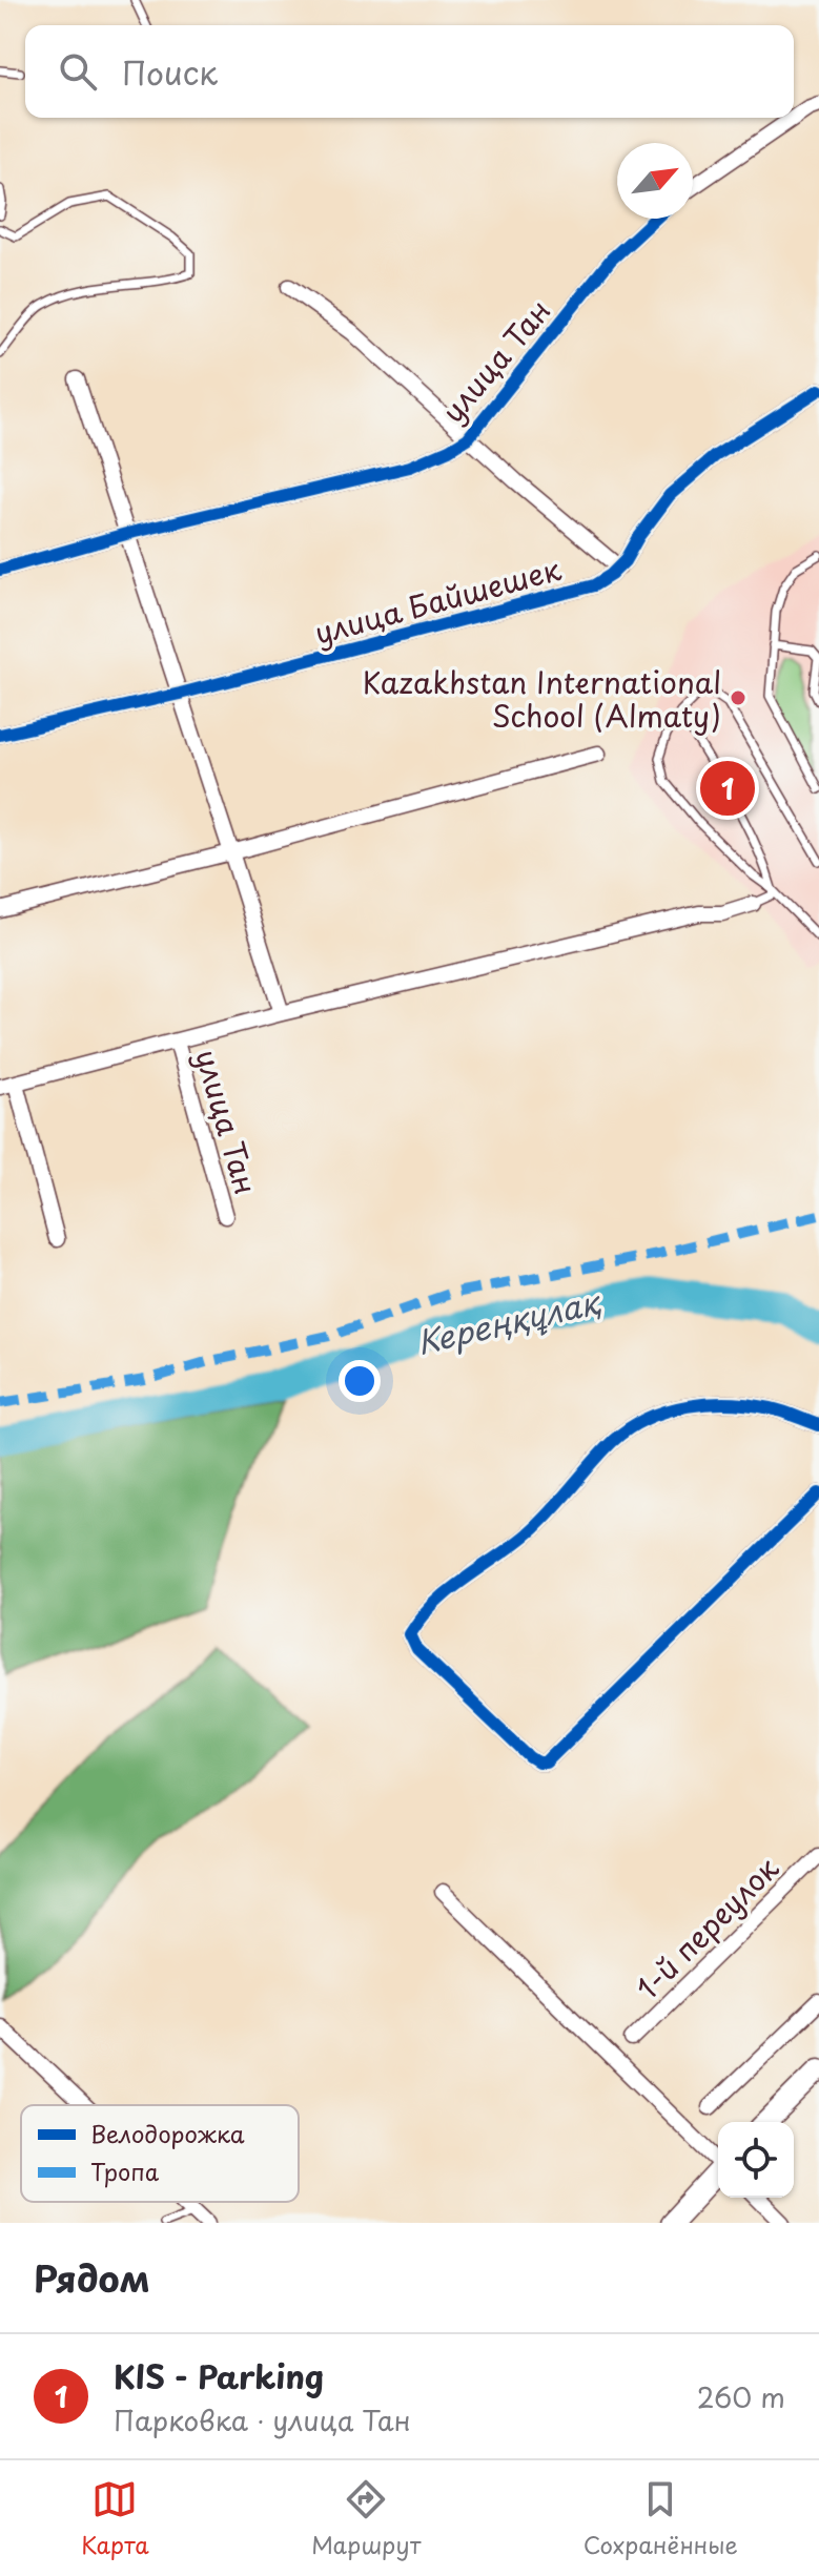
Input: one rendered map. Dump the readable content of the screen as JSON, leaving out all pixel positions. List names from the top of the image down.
{
  "streets": {
    "street": ["улица Тан", "улица Байшешек", "1-й переулок"]
  },
  "water": ["Кереңқұлақ"],
  "places": ["Kazakhstan International School (Almaty)"],
  "legend": ["Велодорожка", "Тропа"],
  "north": "top right",
  "page": {
    "search": "Поиск",
    "pins": "1",
    "heading": "Рядом",
    "list": [
      {
        "mark": "1",
        "name": "KIS - Parking",
        "note": "Парковка · улица Тан",
        "value": "260 m"
      }
    ],
    "nav": ["Карта", "Маршрут", "Сохранённые"]
  }
}
